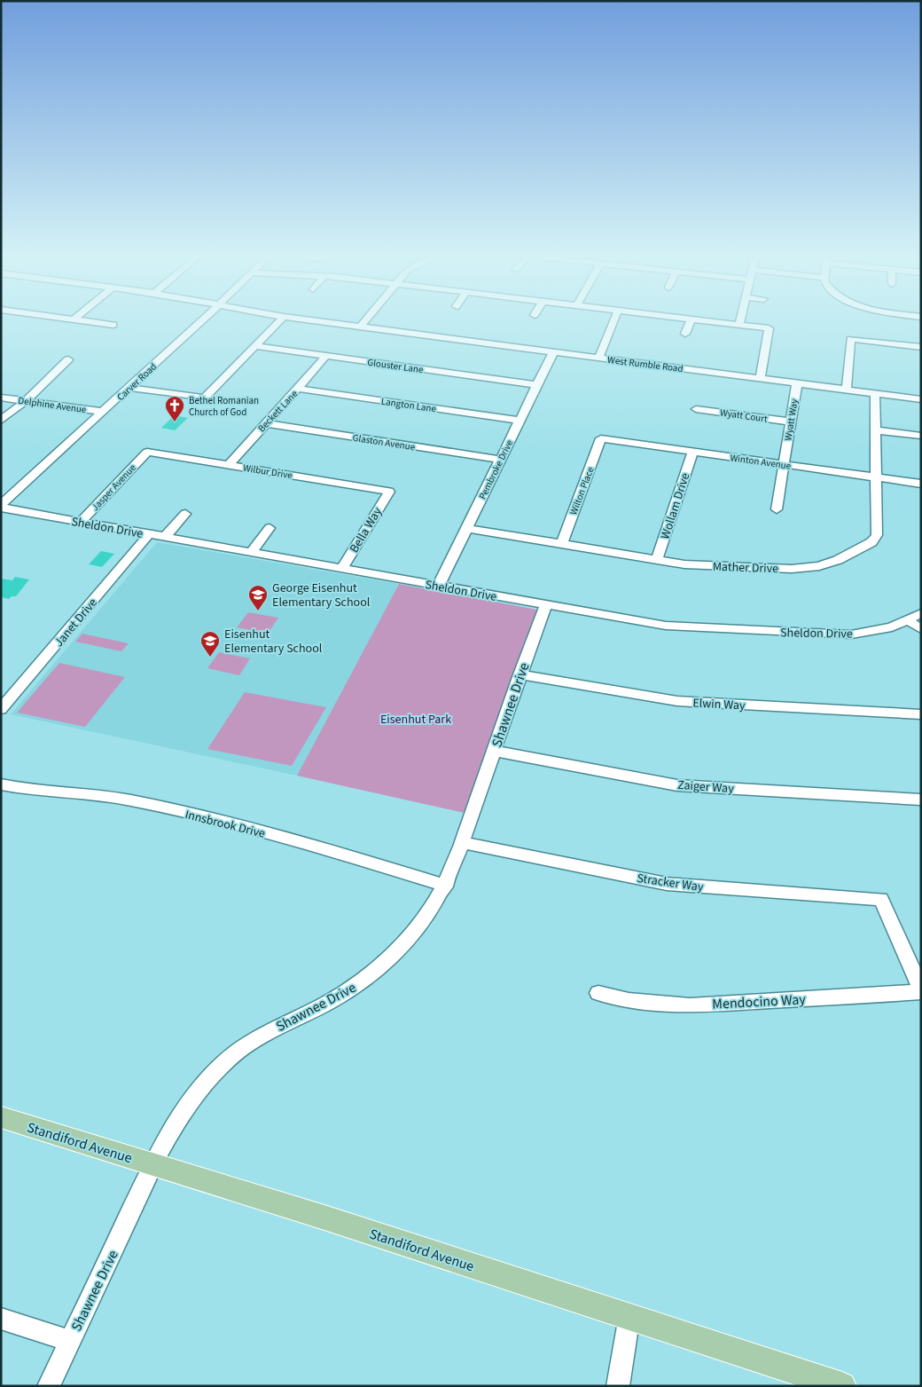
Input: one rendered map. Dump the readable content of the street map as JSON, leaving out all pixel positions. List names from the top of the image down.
{
  "streets": {
    "main road": ["Standiford Avenue"],
    "street": [
      "West Rumble Road",
      "Glouster Lane",
      "Carver Road",
      "Delphine Avenue",
      "Langton Lane",
      "Beckett Lane",
      "Wyatt Court",
      "Wyatt Way",
      "Glaston Avenue",
      "Winton Avenue",
      "Pembroke Drive",
      "Wilbur Drive",
      "Jasper Avenue",
      "Wilton Place",
      "Wollam Drive",
      "Sheldon Drive",
      "Bella Way",
      "Mather Drive",
      "Janet Drive",
      "Elwin Way",
      "Shawnee Drive",
      "Zaiger Way",
      "Innsbrook Drive",
      "Stracker Way",
      "Mendocino Way"
    ]
  },
  "crossings": [
    ["West Rumble Road", "Wyatt Way"],
    ["West Rumble Road", "Pembroke Drive"],
    ["West Rumble Road", "Mather Drive"],
    ["Glouster Lane", "Beckett Lane"],
    ["Glouster Lane", "Pembroke Drive"],
    ["Carver Road", "Delphine Avenue"],
    ["Carver Road", "Sheldon Drive"],
    ["Langton Lane", "Beckett Lane"],
    ["Langton Lane", "Pembroke Drive"],
    ["Beckett Lane", "Glaston Avenue"],
    ["Beckett Lane", "Wilbur Drive"],
    ["Wyatt Court", "Wyatt Way"],
    ["Wyatt Way", "Winton Avenue"],
    ["Glaston Avenue", "Pembroke Drive"],
    ["Winton Avenue", "Wilton Place"],
    ["Winton Avenue", "Wollam Drive"],
    ["Winton Avenue", "Mather Drive"],
    ["Pembroke Drive", "Sheldon Drive"],
    ["Pembroke Drive", "Mather Drive"],
    ["Wilbur Drive", "Jasper Avenue"],
    ["Wilbur Drive", "Bella Way"],
    ["Jasper Avenue", "Sheldon Drive"],
    ["Wilton Place", "Mather Drive"],
    ["Wollam Drive", "Mather Drive"],
    ["Sheldon Drive", "Bella Way"],
    ["Sheldon Drive", "Janet Drive"],
    ["Sheldon Drive", "Shawnee Drive"],
    ["Elwin Way", "Shawnee Drive"],
    ["Shawnee Drive", "Zaiger Way"],
    ["Shawnee Drive", "Innsbrook Drive"],
    ["Shawnee Drive", "Stracker Way"],
    ["Shawnee Drive", "Standiford Avenue"],
    ["Stracker Way", "Mendocino Way"]
  ],
  "parks": ["Eisenhut Park"],
  "places": {
    "church": ["Bethel Romanian Church of God"],
    "school or university": ["George Eisenhut Elementary School", "Eisenhut Elementary School"]
  }
}
